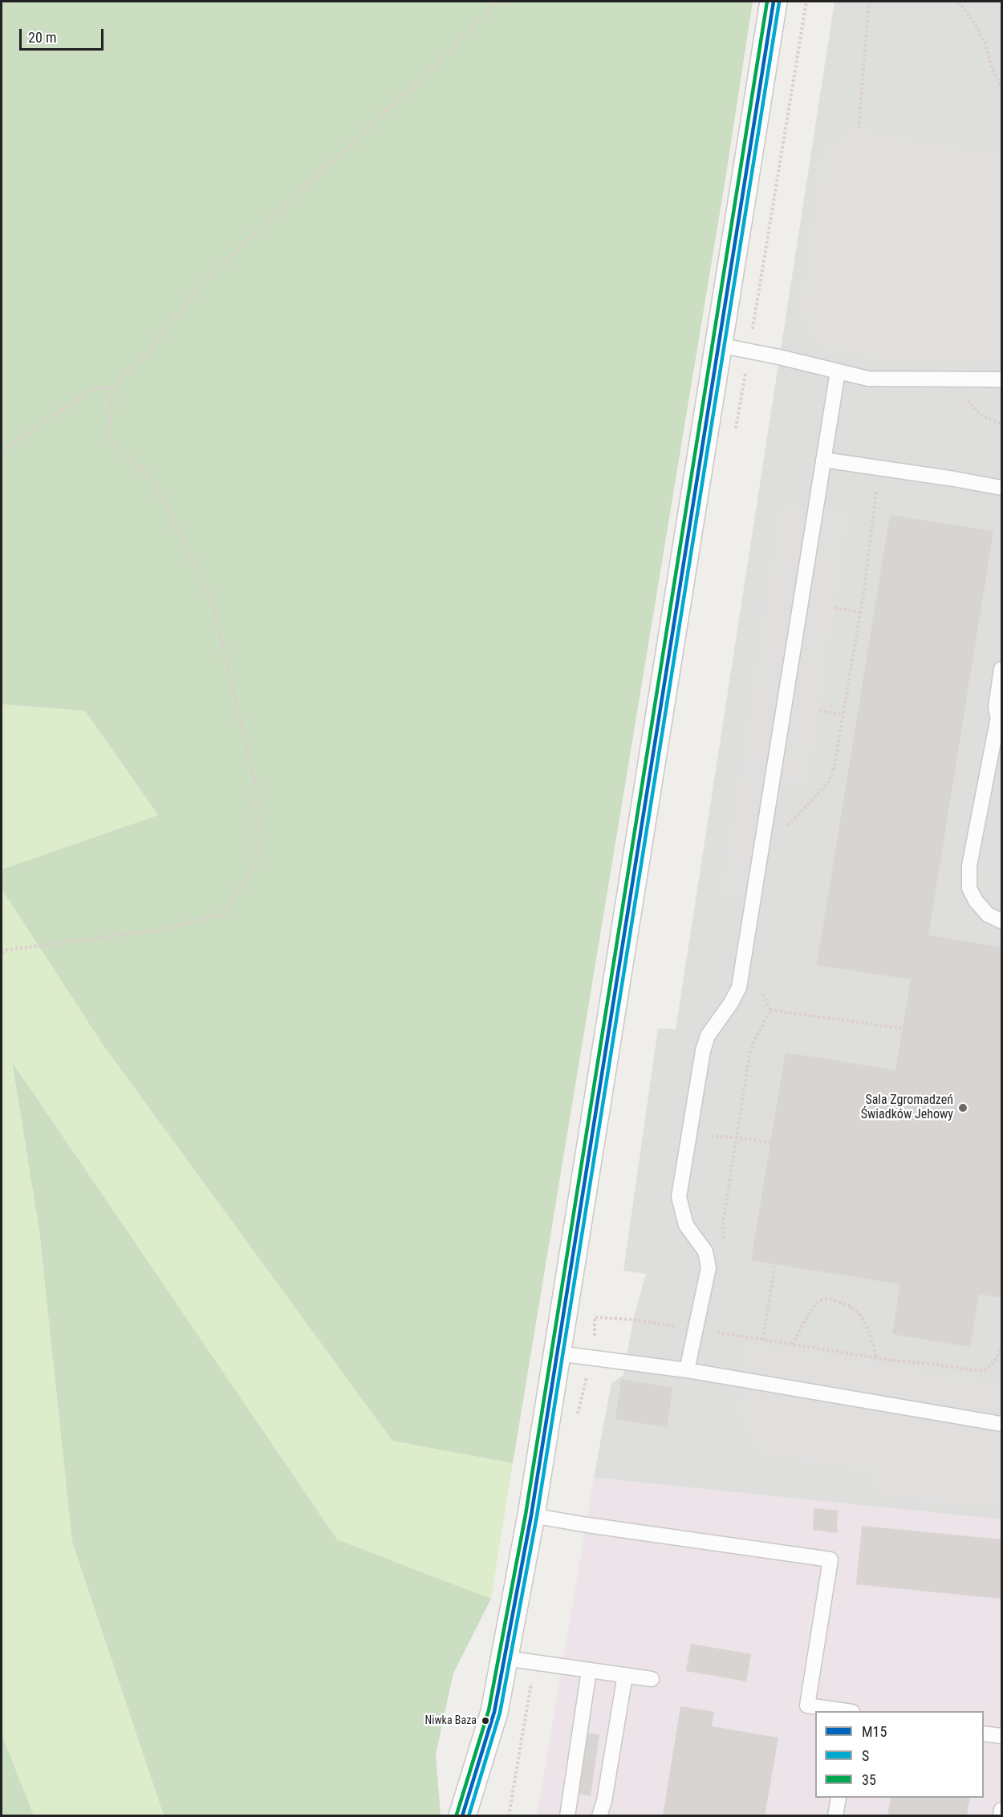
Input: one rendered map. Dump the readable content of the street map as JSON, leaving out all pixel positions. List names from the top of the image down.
{
  "places": ["Sala Zgromadzeń Świadków Jehowy", "Niwka Baza"],
  "lines": ["transit line M15", "transit line 35", "transit line S"],
  "legend": ["M15", "S", "35"],
  "scale_bar": "20 m"
}
